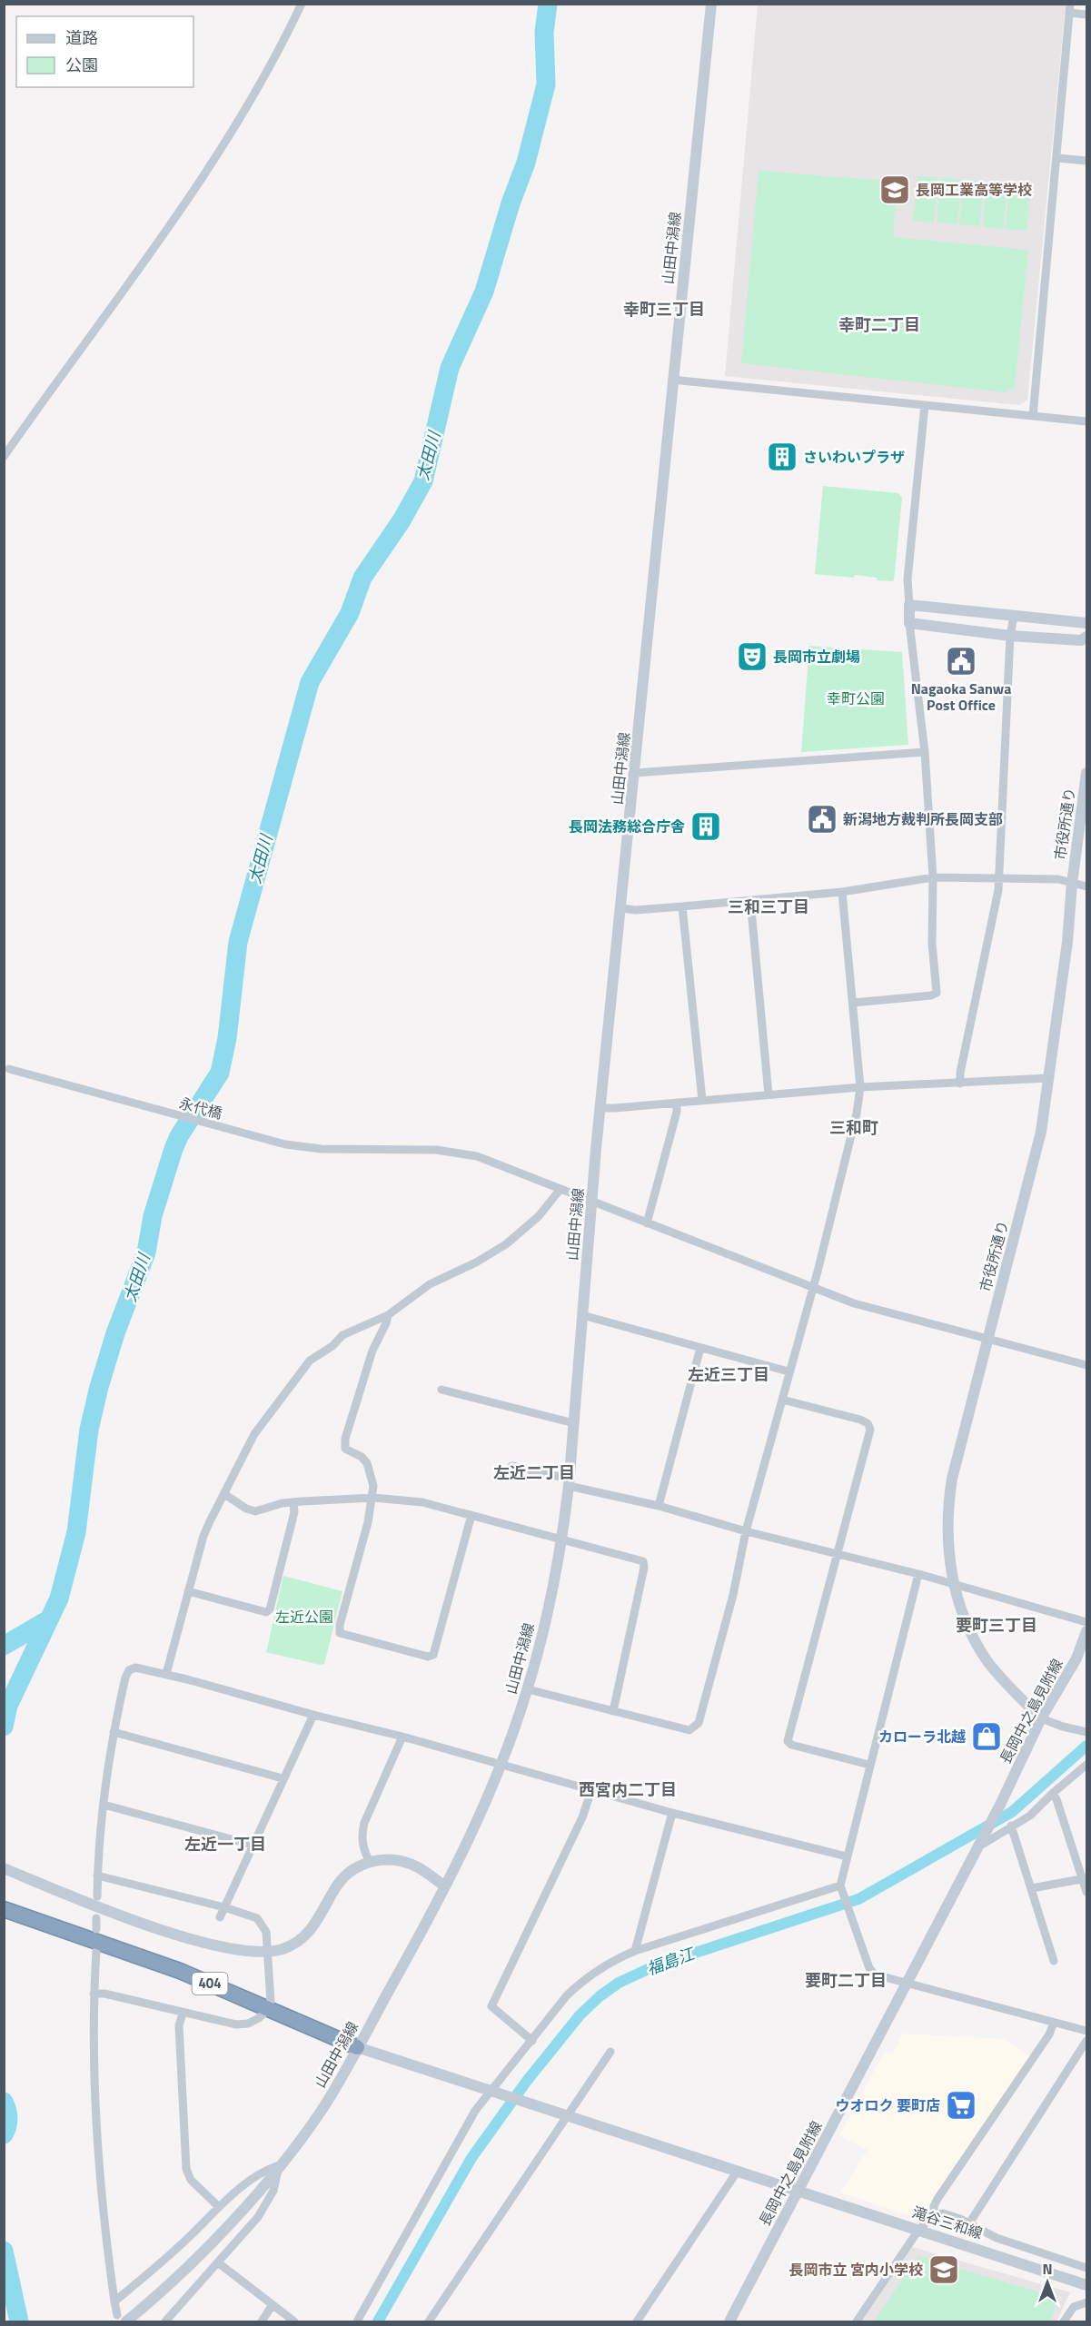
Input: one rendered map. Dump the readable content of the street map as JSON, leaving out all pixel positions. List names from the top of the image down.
{
  "streets": {
    "highway": ["404"],
    "main road": [
      "山田中潟線",
      "市役所通り",
      "長岡中之島見附線",
      "滝谷三和線"
    ],
    "street": ["永代橋"]
  },
  "crossings": [
    ["山田中潟線", "永代橋"],
    ["山田中潟線", "404"],
    ["山田中潟線", "滝谷三和線"],
    ["市役所通り", "永代橋"],
    ["市役所通り", "長岡中之島見附線"],
    ["長岡中之島見附線", "滝谷三和線"],
    ["404", "滝谷三和線"]
  ],
  "districts": [
    "幸町三丁目",
    "幸町二丁目",
    "三和三丁目",
    "三和町",
    "左近三丁目",
    "左近二丁目",
    "要町三丁目",
    "西宮内二丁目",
    "左近一丁目",
    "要町二丁目"
  ],
  "water": ["太田川", "福島江"],
  "parks": ["幸町公園", "左近公園"],
  "places": {
    "school or university": ["長岡工業高等学校", "長岡市立 宮内小学校"],
    "building": ["さいわいプラザ", "長岡法務総合庁舎"],
    "theatre": ["長岡市立劇場"],
    "public building": ["Nagaoka Sanwa Post Office", "新潟地方裁判所長岡支部"],
    "shop": ["カローラ北越"],
    "supermarket": ["ウオロク 要町店"]
  },
  "legend": ["道路", "公園"],
  "north": "top"
}
